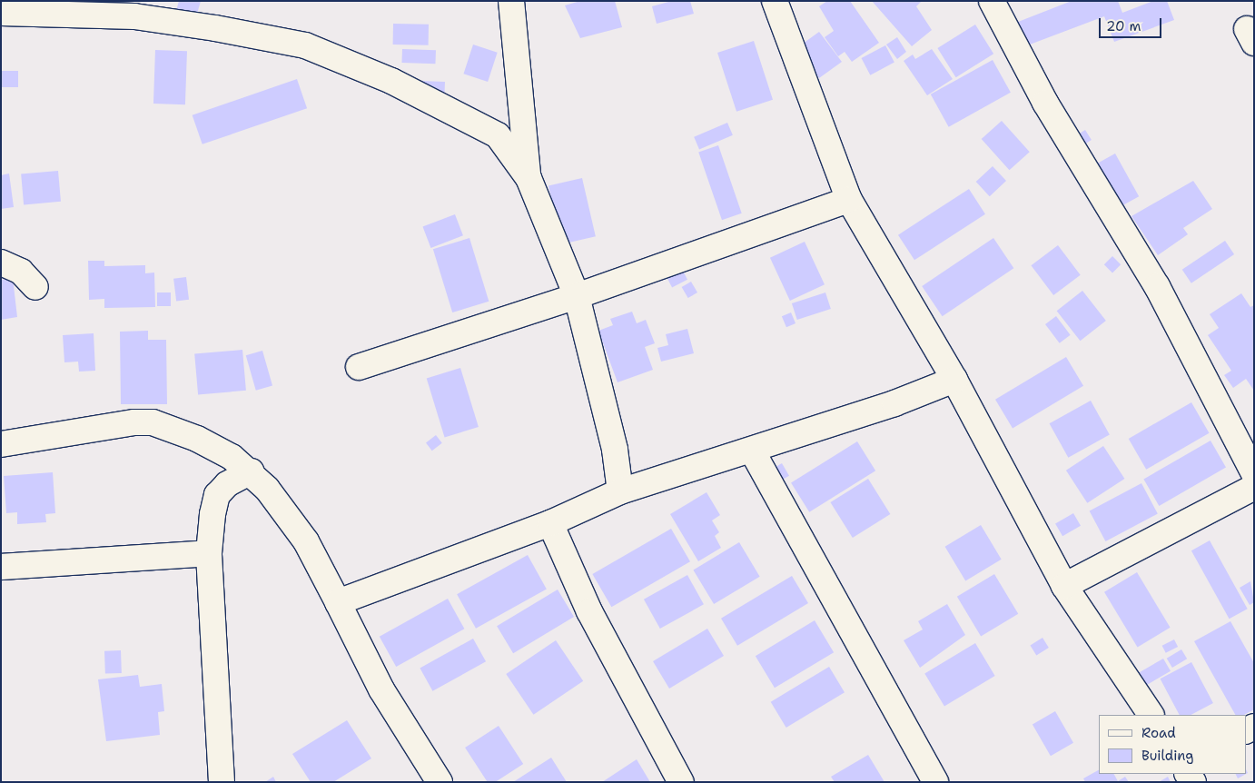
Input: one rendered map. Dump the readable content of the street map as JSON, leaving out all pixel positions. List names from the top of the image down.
{
  "legend": ["Road", "Building"],
  "scale_bar": "20 m"
}
